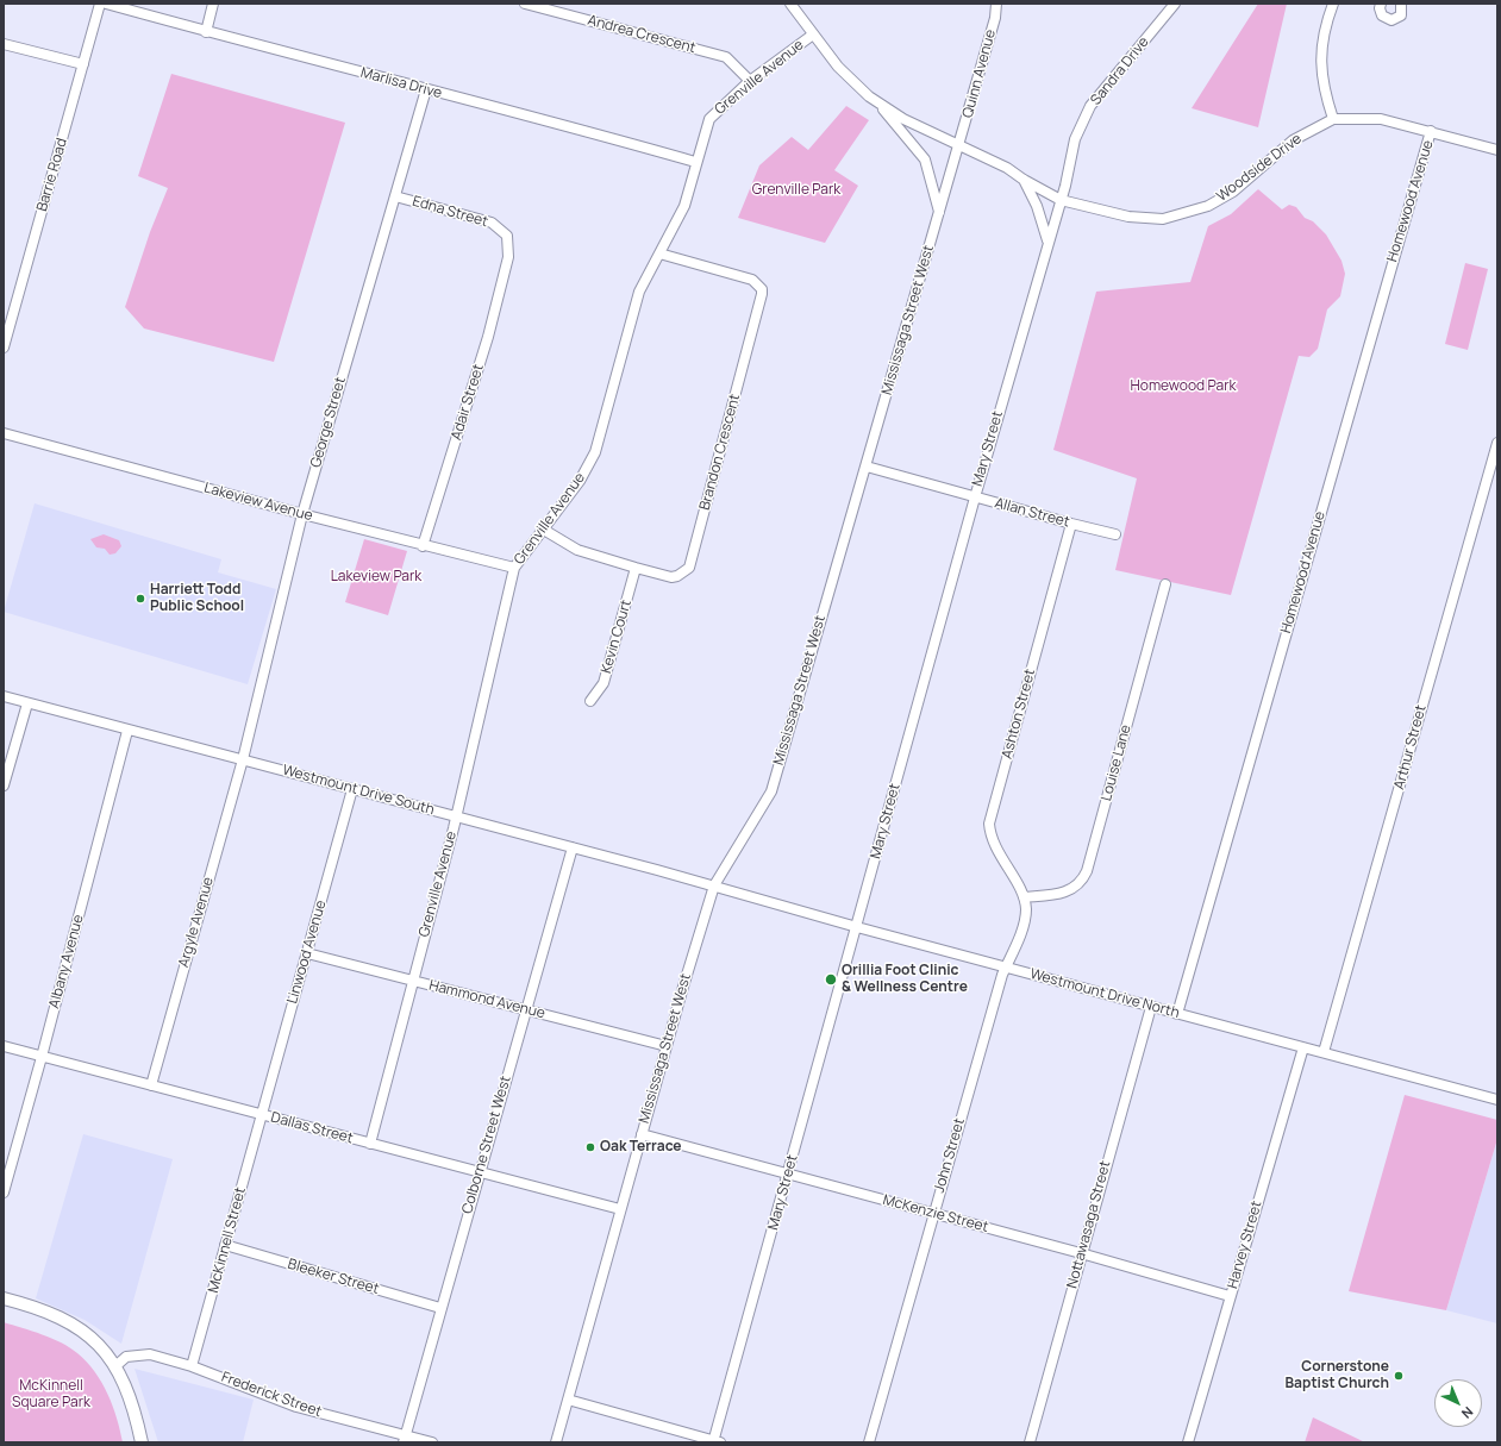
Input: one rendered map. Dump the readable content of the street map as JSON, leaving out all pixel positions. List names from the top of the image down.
{
  "streets": {
    "street": [
      "Andrea Crescent",
      "Sandra Drive",
      "Quinn Avenue",
      "Grenville Avenue",
      "Marlisa Drive",
      "Woodside Drive",
      "Barrie Road",
      "Homewood Avenue",
      "Edna Street",
      "Mississaga Street West",
      "Adair Street",
      "George Street",
      "Mary Street",
      "Brandon Crescent",
      "Lakeview Avenue",
      "Allan Street",
      "Kevin Court",
      "Ashton Street",
      "Arthur Street",
      "Louise Lane",
      "Westmount Drive South",
      "Argyle Avenue",
      "Linwood Avenue",
      "Albany Avenue",
      "Westmount Drive North",
      "Hammond Avenue",
      "Dallas Street",
      "Colborne Street West",
      "John Street",
      "McKenzie Street",
      "Nottawasaga Street",
      "McKinnell Street",
      "Harvey Street",
      "Bleeker Street",
      "Frederick Street"
    ]
  },
  "crossings": [
    ["Andrea Crescent", "Grenville Avenue"],
    ["Sandra Drive", "Woodside Drive"],
    ["Sandra Drive", "Mary Street"],
    ["Quinn Avenue", "Woodside Drive"],
    ["Quinn Avenue", "Mississaga Street West"],
    ["Grenville Avenue", "Marlisa Drive"],
    ["Grenville Avenue", "Brandon Crescent"],
    ["Grenville Avenue", "Lakeview Avenue"],
    ["Grenville Avenue", "Westmount Drive South"],
    ["Grenville Avenue", "Hammond Avenue"],
    ["Grenville Avenue", "Dallas Street"],
    ["Marlisa Drive", "George Street"],
    ["Woodside Drive", "Homewood Avenue"],
    ["Woodside Drive", "Mississaga Street West"],
    ["Woodside Drive", "Mary Street"],
    ["Homewood Avenue", "Westmount Drive North"],
    ["Edna Street", "Adair Street"],
    ["Edna Street", "George Street"],
    ["Mississaga Street West", "Allan Street"],
    ["Mississaga Street West", "Westmount Drive South"],
    ["Mississaga Street West", "Westmount Drive North"],
    ["Mississaga Street West", "Hammond Avenue"],
    ["Mississaga Street West", "Dallas Street"],
    ["Mississaga Street West", "McKenzie Street"],
    ["Adair Street", "Lakeview Avenue"],
    ["George Street", "Lakeview Avenue"],
    ["George Street", "Westmount Drive South"],
    ["George Street", "Argyle Avenue"],
    ["Mary Street", "Allan Street"],
    ["Mary Street", "Westmount Drive North"],
    ["Mary Street", "McKenzie Street"],
    ["Brandon Crescent", "Kevin Court"],
    ["Allan Street", "Ashton Street"],
    ["Ashton Street", "Louise Lane"],
    ["Ashton Street", "John Street"],
    ["Arthur Street", "Westmount Drive North"],
    ["Louise Lane", "John Street"],
    ["Westmount Drive South", "Argyle Avenue"],
    ["Westmount Drive South", "Linwood Avenue"],
    ["Westmount Drive South", "Albany Avenue"],
    ["Westmount Drive South", "Westmount Drive North"],
    ["Westmount Drive South", "Colborne Street West"],
    ["Argyle Avenue", "Dallas Street"],
    ["Linwood Avenue", "Hammond Avenue"],
    ["Linwood Avenue", "Dallas Street"],
    ["Linwood Avenue", "McKinnell Street"],
    ["Albany Avenue", "Dallas Street"],
    ["Westmount Drive North", "John Street"],
    ["Westmount Drive North", "Nottawasaga Street"],
    ["Westmount Drive North", "Harvey Street"],
    ["Hammond Avenue", "Colborne Street West"],
    ["Dallas Street", "Colborne Street West"],
    ["Dallas Street", "McKinnell Street"],
    ["Colborne Street West", "Bleeker Street"],
    ["Colborne Street West", "Frederick Street"],
    ["John Street", "McKenzie Street"],
    ["McKenzie Street", "Nottawasaga Street"],
    ["McKenzie Street", "Harvey Street"],
    ["McKinnell Street", "Bleeker Street"],
    ["McKinnell Street", "Frederick Street"]
  ],
  "parks": [
    "Grenville Park",
    "Homewood Park",
    "Lakeview Park",
    "McKinnell Square Park"
  ],
  "places": [
    "Harriett Todd Public School",
    "Orillia Foot Clinic & Wellness Centre",
    "Oak Terrace",
    "Cornerstone Baptist Church"
  ],
  "north": "bottom right"
}
